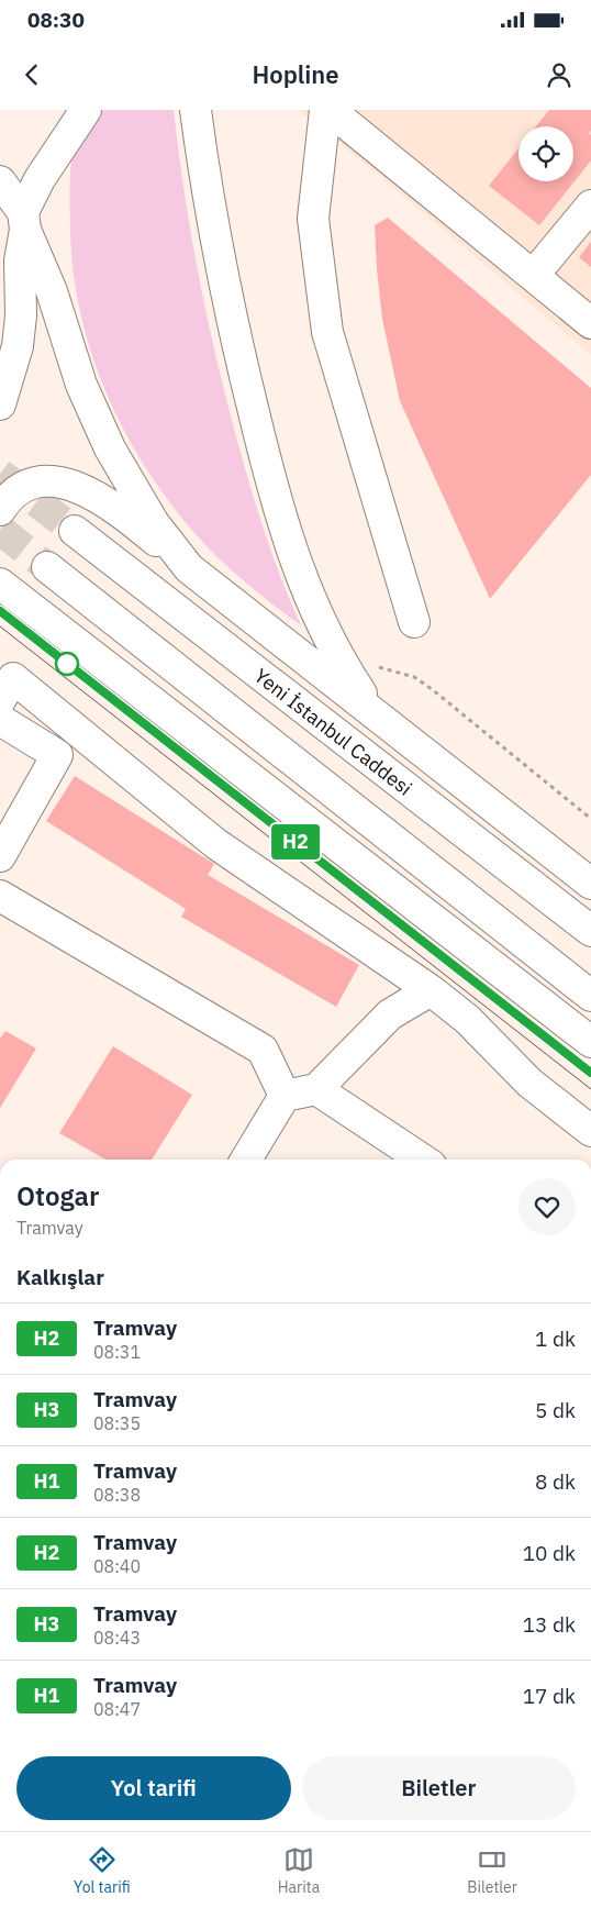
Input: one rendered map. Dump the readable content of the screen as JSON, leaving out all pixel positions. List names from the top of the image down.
{
  "streets": {
    "main road": ["Yeni İstanbul Caddesi"]
  },
  "lines": ["tram line H2"],
  "page": {
    "status": "08:30",
    "header": "Hopline",
    "on_map": "H2",
    "heading": [
      ["Otogar", "Tramvay"],
      "Kalkışlar"
    ],
    "list": [
      {
        "mark": "H2",
        "name": "Tramvay",
        "note": "08:31",
        "value": "1 dk"
      },
      {
        "mark": "H3",
        "name": "Tramvay",
        "note": "08:35",
        "value": "5 dk"
      },
      {
        "mark": "H1",
        "name": "Tramvay",
        "note": "08:38",
        "value": "8 dk"
      },
      {
        "mark": "H2",
        "name": "Tramvay",
        "note": "08:40",
        "value": "10 dk"
      },
      {
        "mark": "H3",
        "name": "Tramvay",
        "note": "08:43",
        "value": "13 dk"
      },
      {
        "mark": "H1",
        "name": "Tramvay",
        "note": "08:47",
        "value": "17 dk"
      }
    ],
    "buttons": ["Yol tarifi", "Biletler"],
    "tabs": ["Yol tarifi", "Harita", "Biletler"]
  }
}
